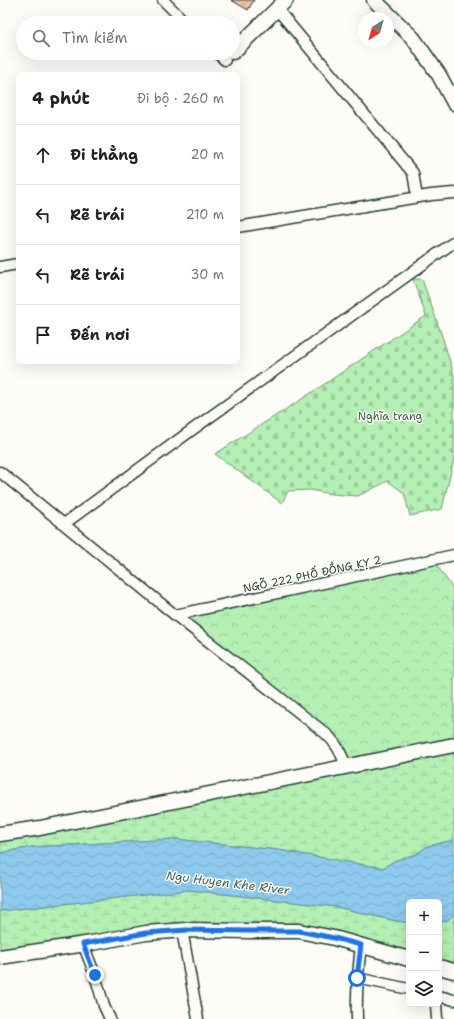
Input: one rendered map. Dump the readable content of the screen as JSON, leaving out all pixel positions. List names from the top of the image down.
{
  "streets": {
    "street": ["NGÕ 222 PHỐ ĐỒNG KỴ 2"]
  },
  "water": ["Ngu Huyen Khe River"],
  "parks": ["Nghĩa trang"],
  "north": "bottom left",
  "page": {
    "search": "Tìm kiếm",
    "heading": ["4 phút", "Đi bộ · 260 m"],
    "list": [
      ["Đi thẳng", "20 m"],
      ["Rẽ trái", "210 m"],
      ["Rẽ trái", "30 m"],
      "Đến nơi"
    ],
    "map_buttons": ["+", "−"]
  }
}
